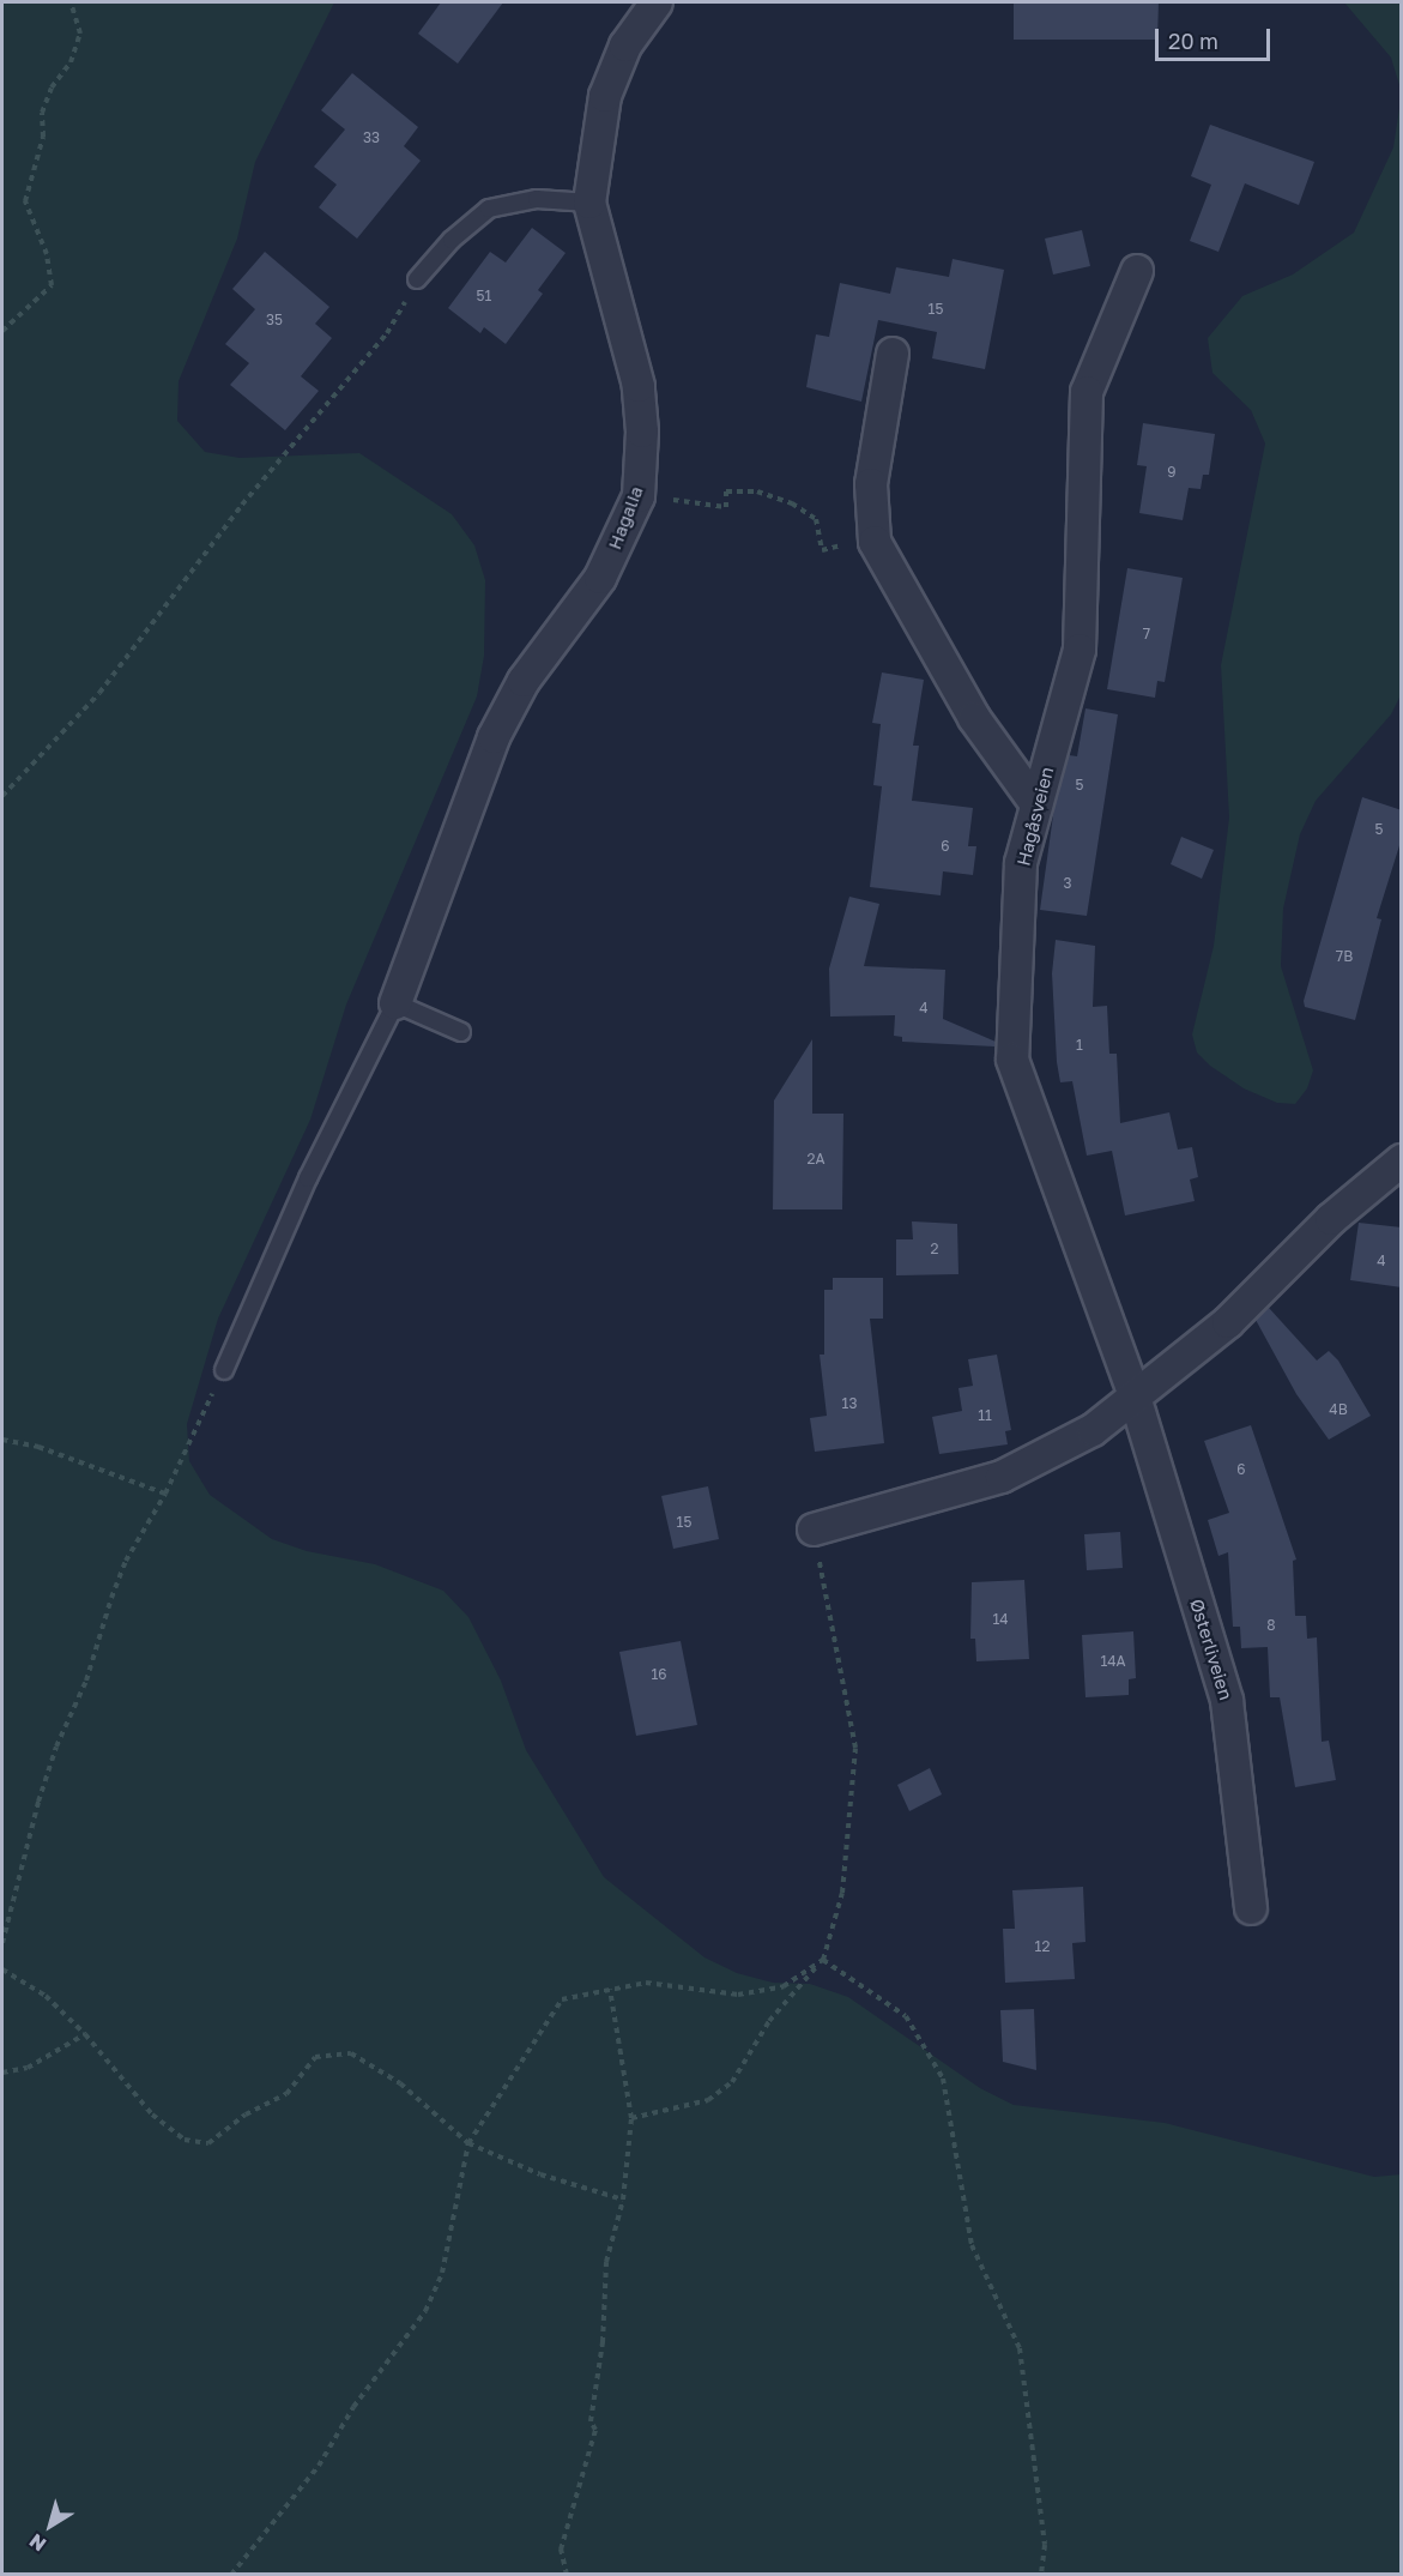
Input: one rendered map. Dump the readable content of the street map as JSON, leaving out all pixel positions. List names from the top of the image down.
{
  "streets": {
    "street": ["Hagalia", "Hagåsveien", "Østerliveien"]
  },
  "crossings": [
    ["Hagåsveien", "Østerliveien"]
  ],
  "house_numbers": [
    "33",
    "51",
    "15",
    "35",
    "9",
    "7",
    "5",
    "5",
    "6",
    "3",
    "7B",
    "4",
    "1",
    "2A",
    "2",
    "4",
    "13",
    "4B",
    "11",
    "6",
    "15",
    "14",
    "8",
    "14A",
    "16",
    "12"
  ],
  "scale_bar": "20 m",
  "north": "bottom left"
}
